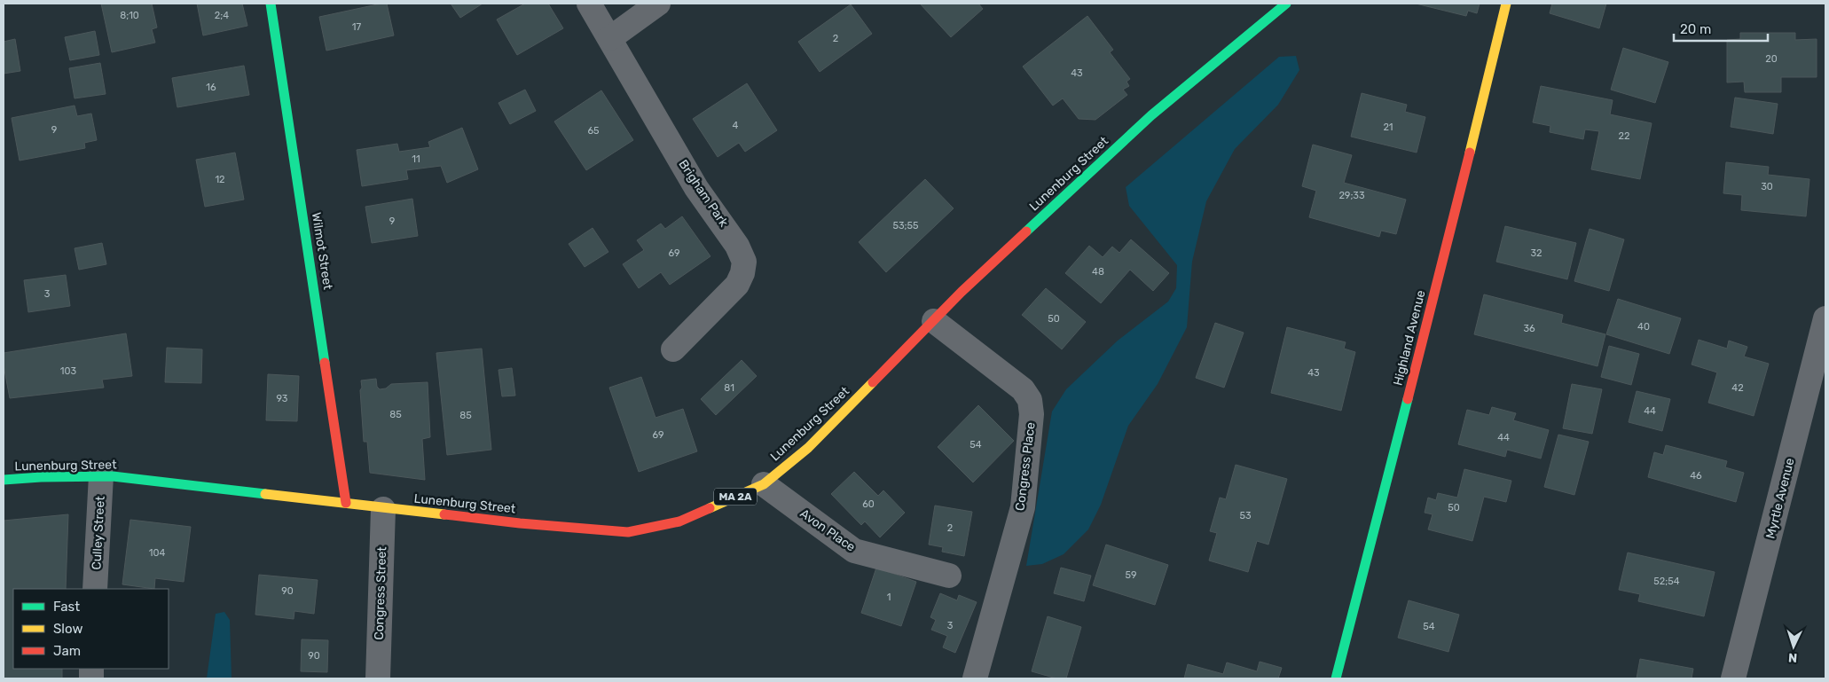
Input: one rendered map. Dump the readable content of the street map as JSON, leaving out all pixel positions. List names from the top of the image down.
{
  "streets": {
    "main road": [
      "Lunenburg Street",
      "Wilmot Street",
      "Highland Avenue",
      "MA 2A"
    ],
    "street": [
      "Brigham Park",
      "Congress Place",
      "Myrtle Avenue",
      "Avon Place",
      "Culley Street",
      "Congress Street"
    ]
  },
  "crossings": [
    ["Lunenburg Street", "Wilmot Street"],
    ["Lunenburg Street", "Congress Place"],
    ["Lunenburg Street", "Avon Place"],
    ["Lunenburg Street", "Culley Street"],
    ["Lunenburg Street", "Congress Street"]
  ],
  "house_numbers": [
    "8;10",
    "2;4",
    "17",
    "2",
    "20",
    "43",
    "16",
    "4",
    "21",
    "9",
    "65",
    "22",
    "11",
    "12",
    "30",
    "29;33",
    "9",
    "53;55",
    "69",
    "32",
    "48",
    "3",
    "50",
    "40",
    "36",
    "103",
    "43",
    "81",
    "42",
    "93",
    "44",
    "85",
    "85",
    "69",
    "44",
    "54",
    "46",
    "60",
    "50",
    "53",
    "2",
    "104",
    "59",
    "52;54",
    "90",
    "1",
    "3",
    "54",
    "90"
  ],
  "legend": ["Fast", "Slow", "Jam"],
  "scale_bar": "20 m",
  "north": "bottom"
}
